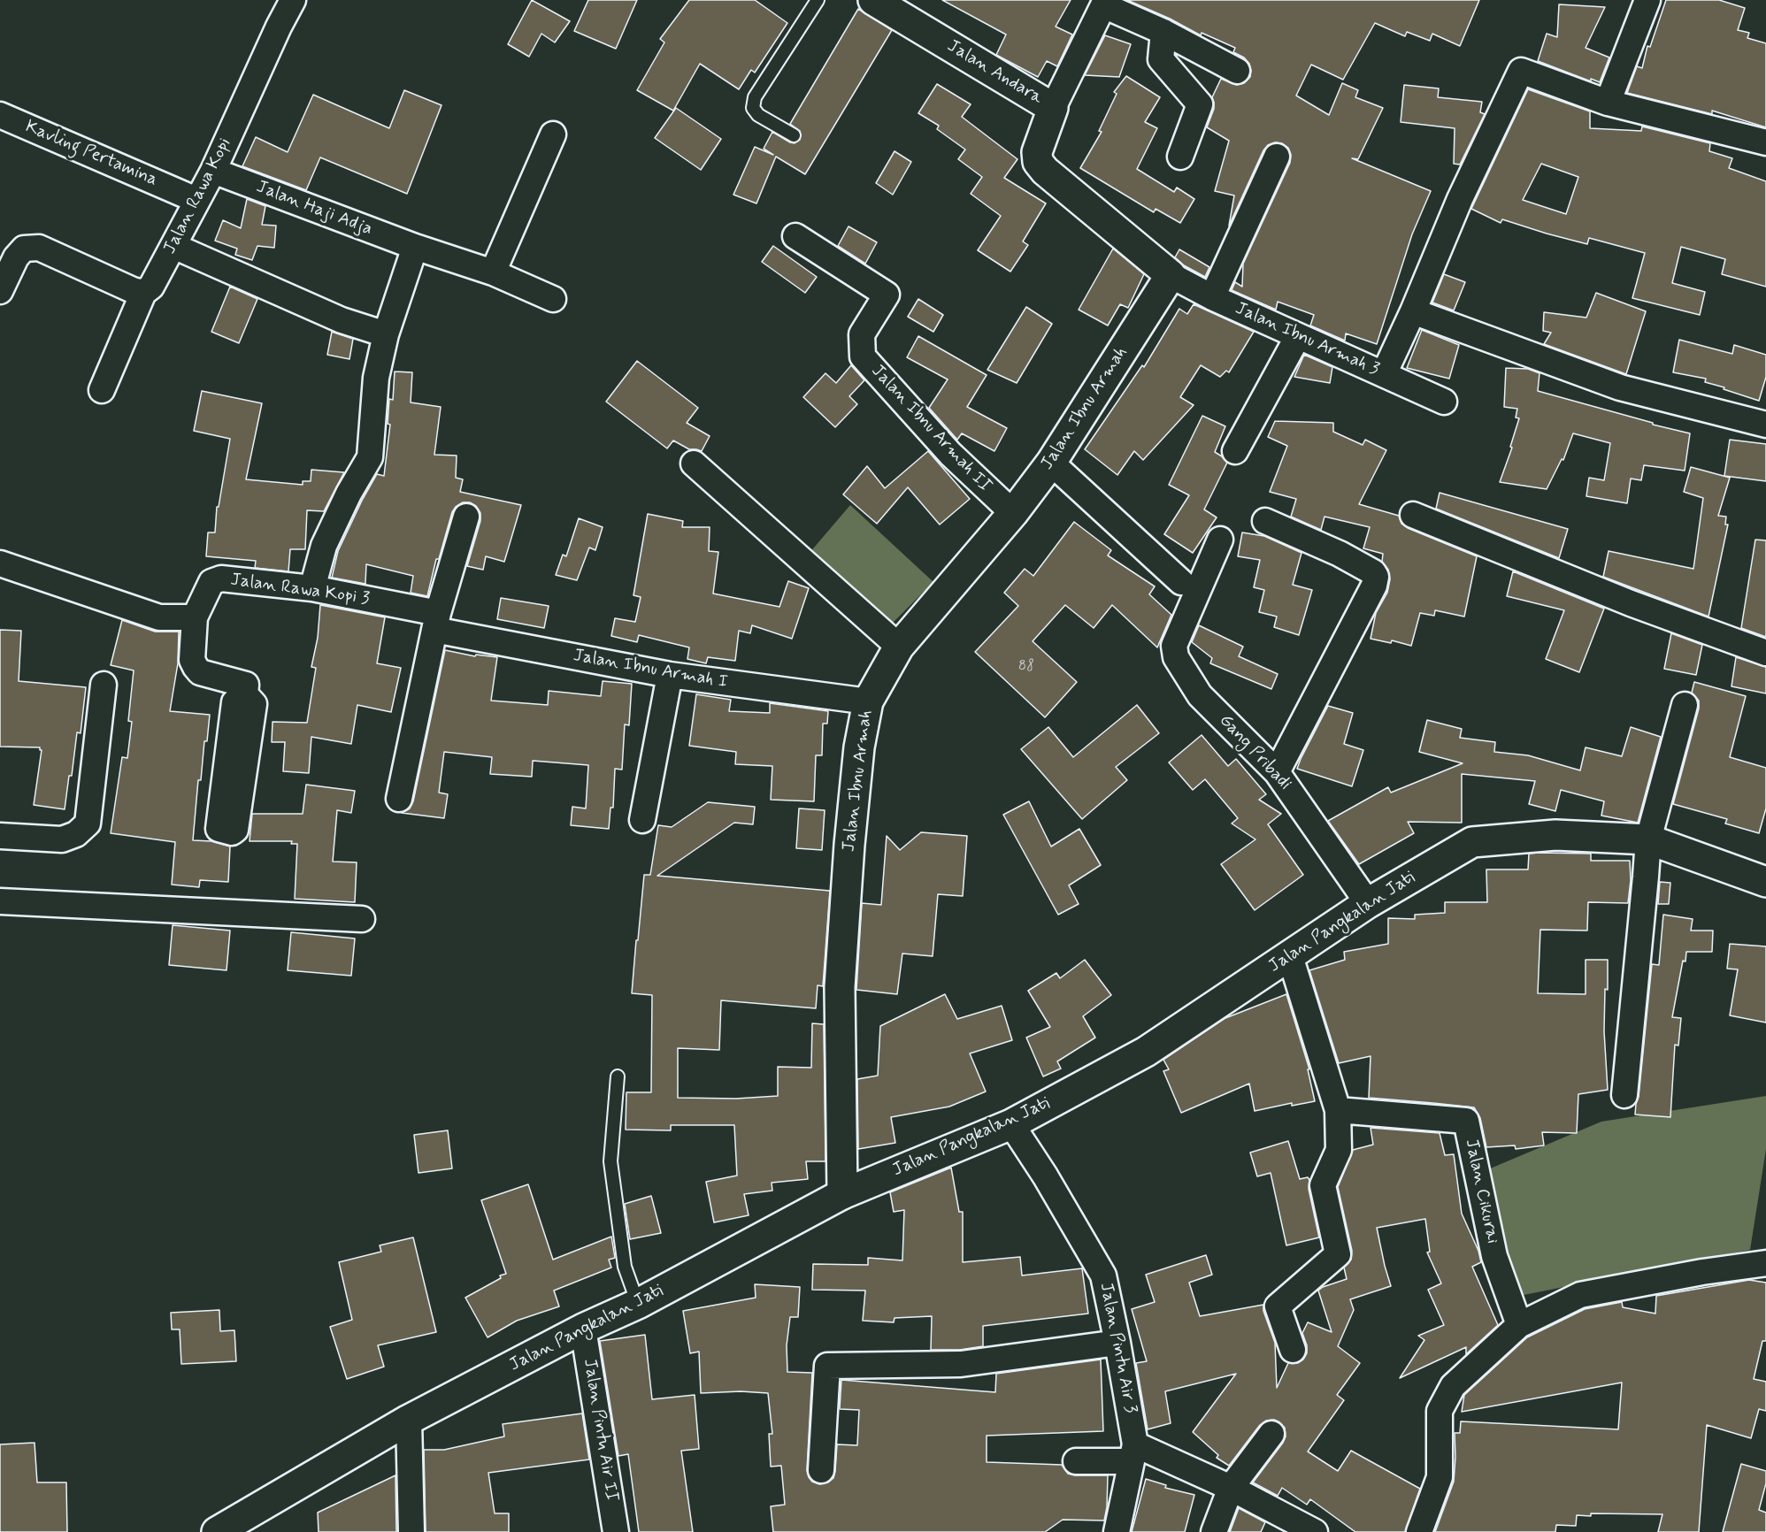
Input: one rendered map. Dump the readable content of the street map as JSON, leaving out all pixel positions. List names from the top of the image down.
{
  "streets": {
    "main road": ["Jalan Andara", "Jalan Ibnu Armah", "Jalan Pangkalan Jati"],
    "street": [
      "Kavling Pertamina",
      "Jalan Rawa Kopi",
      "Jalan Haji Adja",
      "Jalan Ibnu Armah 3",
      "Jalan Ibnu Armah II",
      "Jalan Rawa Kopi 3",
      "Jalan Ibnu Armah I",
      "Gang Pribadi",
      "Jalan Cikurai",
      "Jalan Pintu Air 3",
      "Jalan Pintu Air II"
    ]
  },
  "crossings": [
    ["Jalan Andara", "Jalan Ibnu Armah 3"],
    ["Jalan Andara", "Jalan Ibnu Armah"],
    ["Kavling Pertamina", "Jalan Rawa Kopi"],
    ["Jalan Rawa Kopi", "Jalan Haji Adja"],
    ["Jalan Ibnu Armah 3", "Jalan Ibnu Armah"],
    ["Jalan Ibnu Armah", "Jalan Ibnu Armah II"],
    ["Jalan Ibnu Armah", "Jalan Ibnu Armah I"],
    ["Jalan Ibnu Armah", "Jalan Pangkalan Jati"],
    ["Jalan Rawa Kopi 3", "Jalan Ibnu Armah I"],
    ["Gang Pribadi", "Jalan Pangkalan Jati"],
    ["Jalan Pangkalan Jati", "Jalan Pintu Air 3"],
    ["Jalan Pangkalan Jati", "Jalan Pintu Air II"]
  ],
  "house_numbers": ["88"]
}
